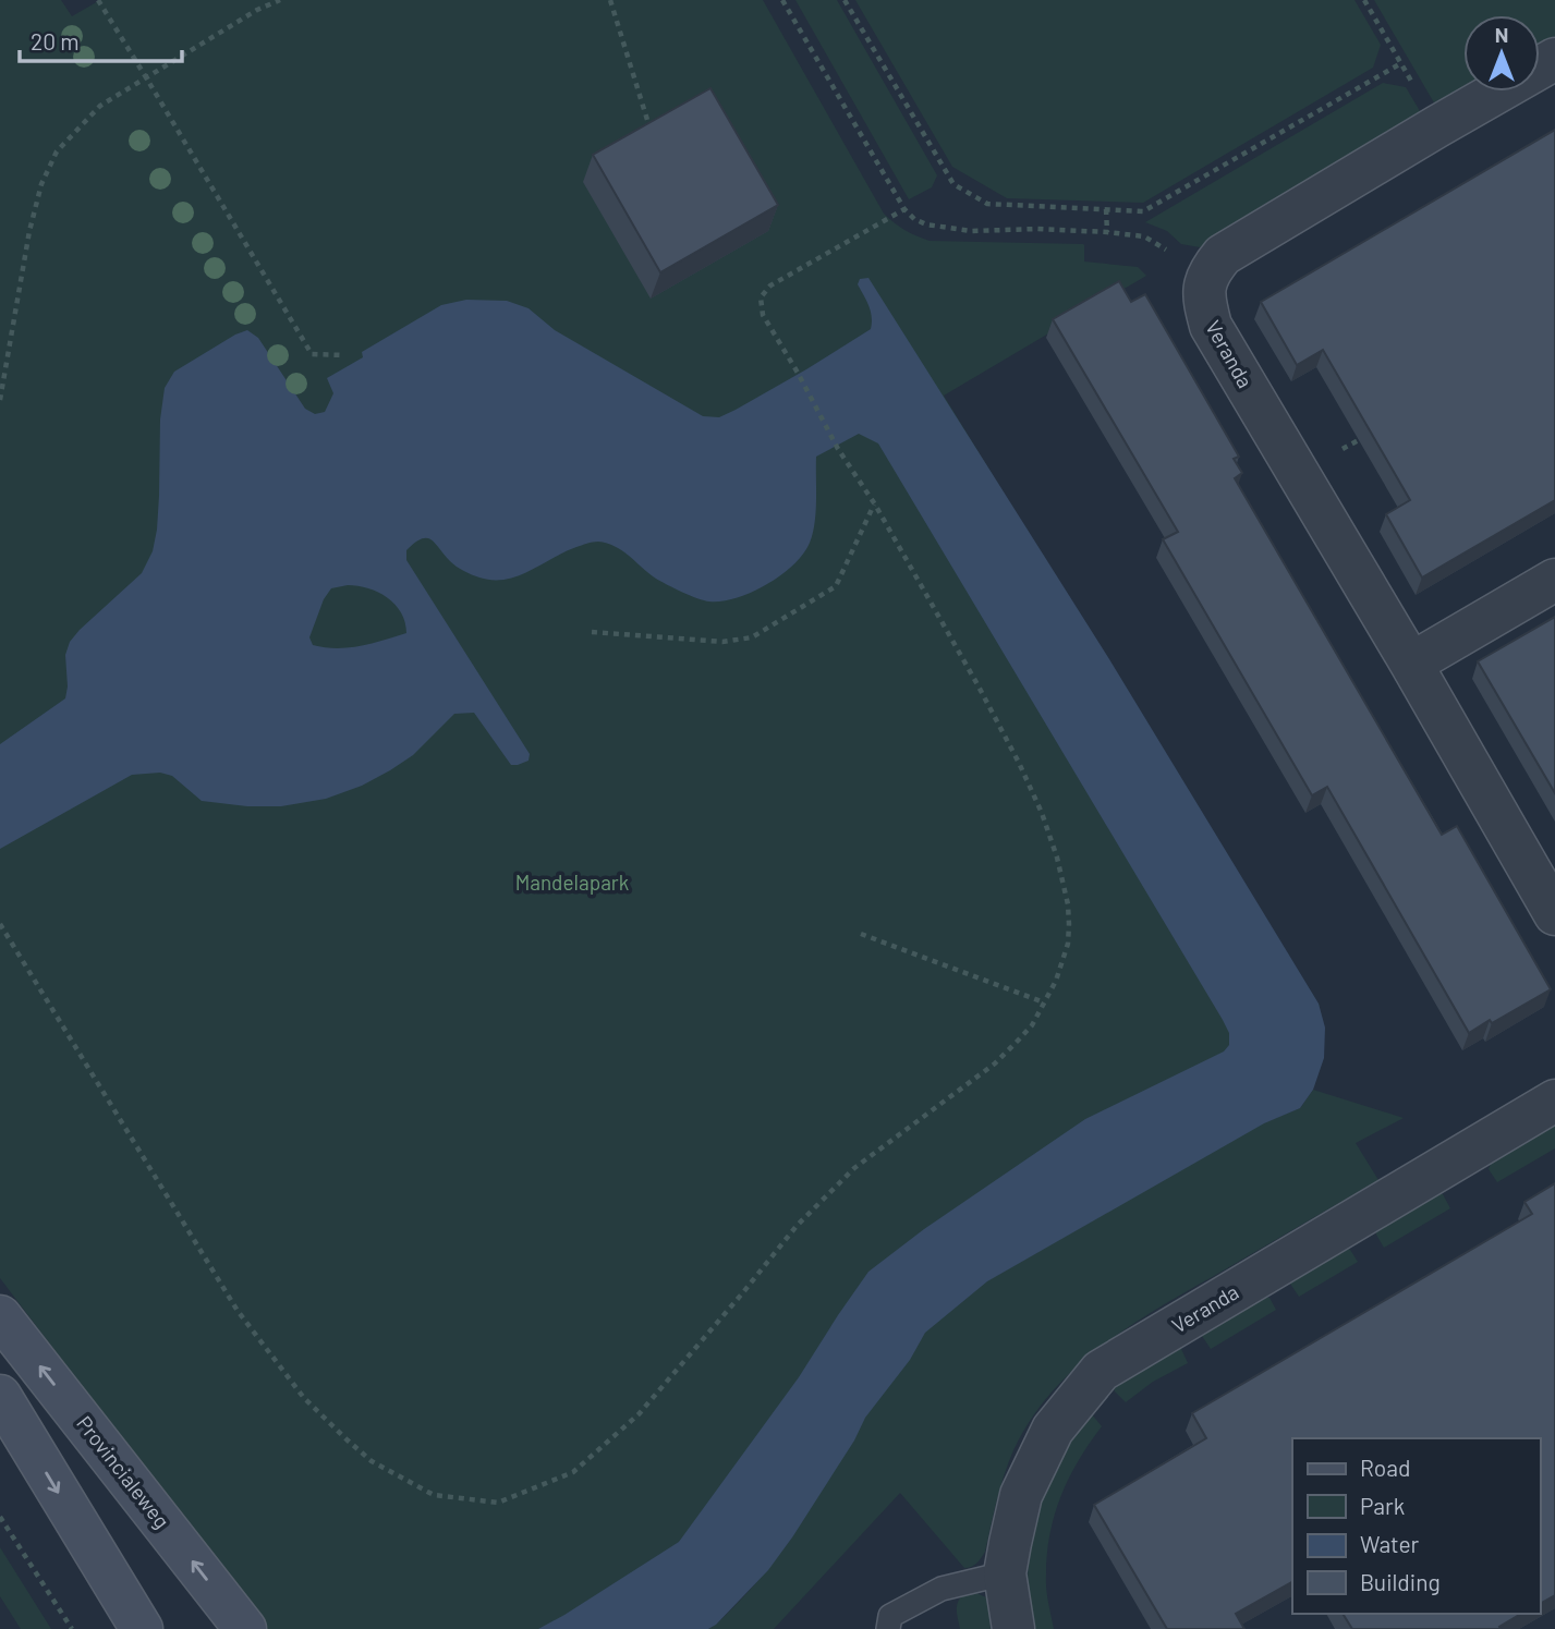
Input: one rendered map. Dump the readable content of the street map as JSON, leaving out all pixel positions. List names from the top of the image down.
{
  "streets": {
    "main road": ["Provincialeweg"],
    "street": ["Veranda"]
  },
  "parks": ["Mandelapark"],
  "legend": [
    "Road",
    "Park",
    "Water",
    "Building"
  ],
  "scale_bar": "20 m",
  "north": "top"
}
